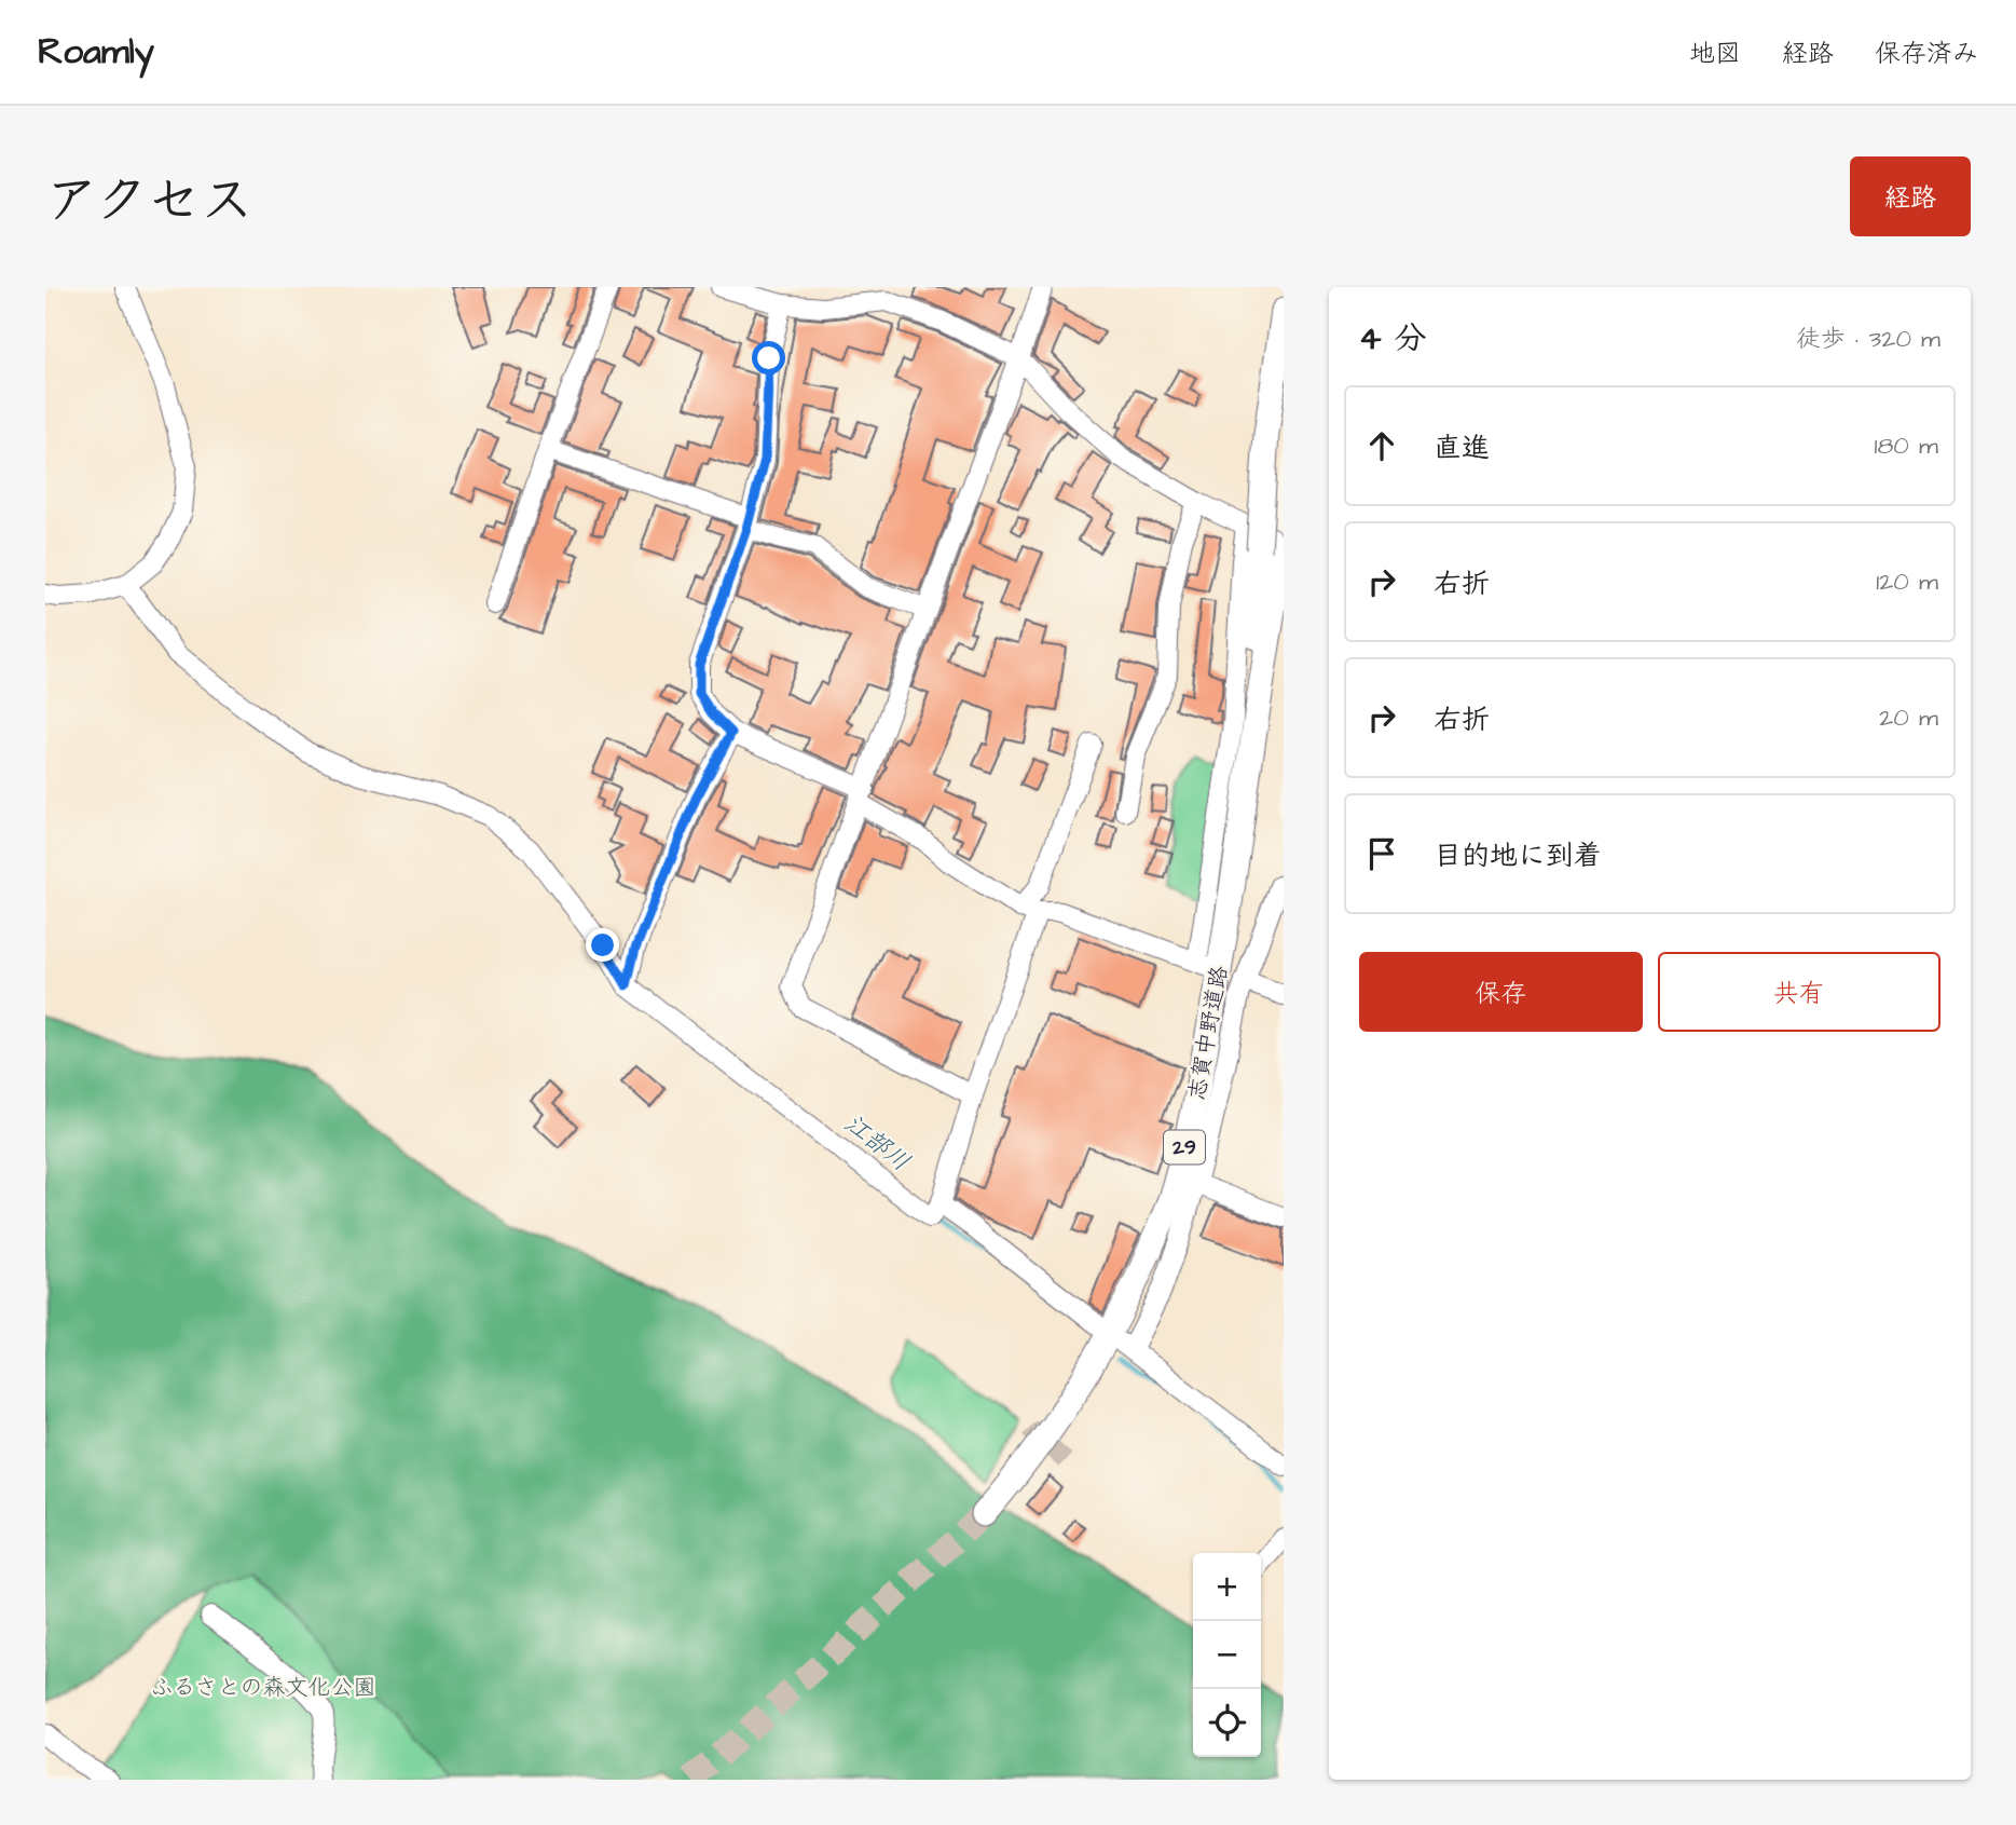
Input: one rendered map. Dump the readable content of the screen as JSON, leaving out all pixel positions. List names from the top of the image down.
{
  "streets": {
    "main road": ["志賀中野道路", "29"]
  },
  "crossings": [
    ["志賀中野道路", "29"]
  ],
  "water": ["江部川"],
  "parks": ["ふるさとの森文化公園"],
  "page": {
    "header": "Roamly",
    "nav": ["地図", "経路", "保存済み"],
    "title": "アクセス",
    "buttons": [
      "経路",
      ["保存", "共有"]
    ],
    "heading": ["4 分", "徒歩 · 320 m"],
    "list": [
      ["直進", "180 m"],
      ["右折", "120 m"],
      ["右折", "20 m"],
      "目的地に到着"
    ],
    "map_buttons": ["+", "−"]
  }
}
